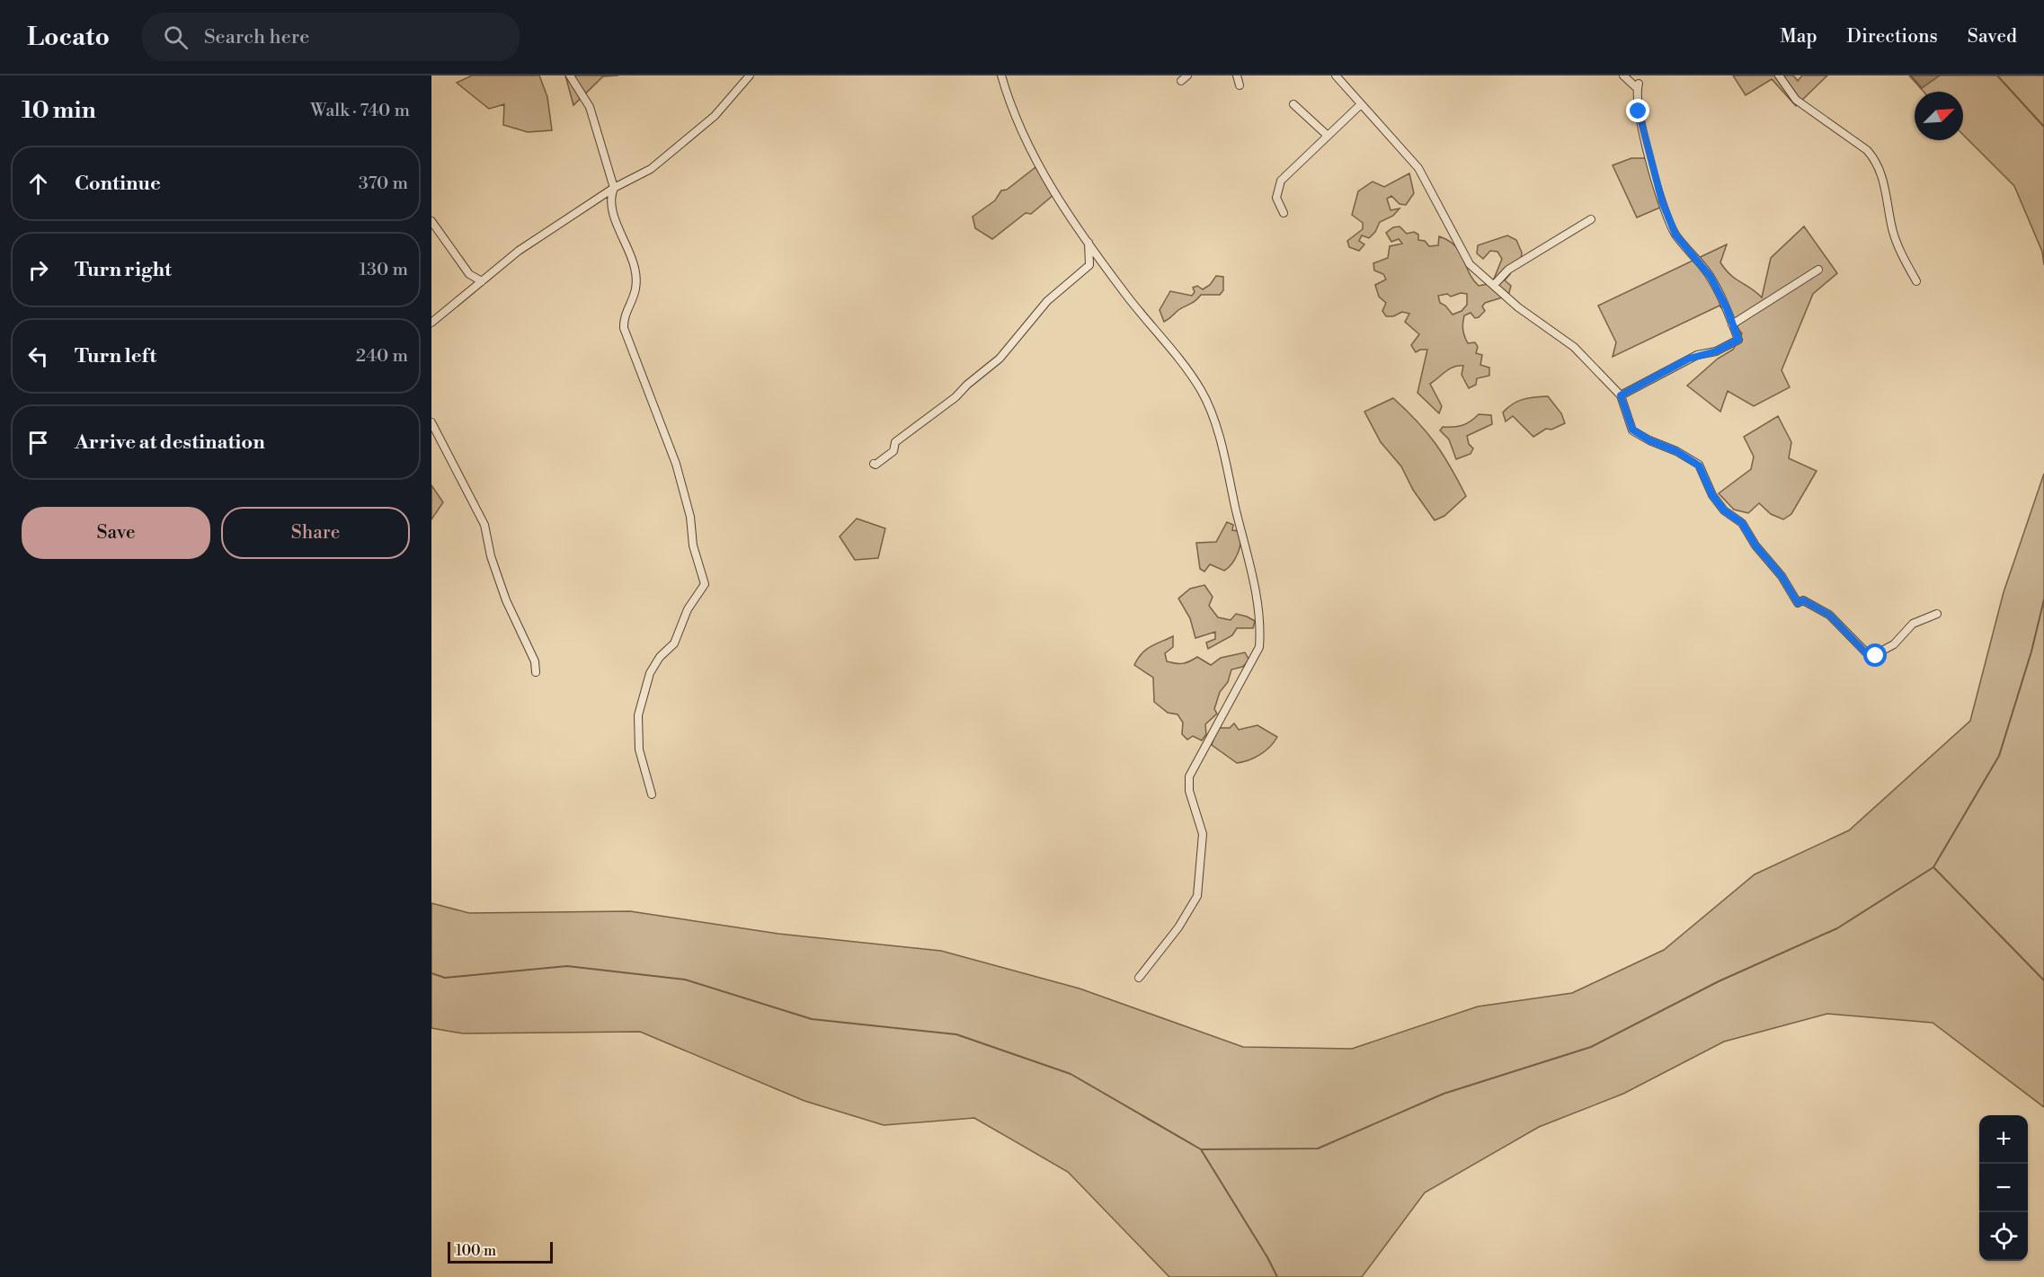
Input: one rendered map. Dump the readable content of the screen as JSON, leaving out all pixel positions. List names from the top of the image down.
{
  "scale_bar": "100 m",
  "north": "top right",
  "page": {
    "header": "Locato",
    "search": "Search here",
    "nav": ["Map", "Directions", "Saved"],
    "heading": ["10 min", "Walk · 740 m"],
    "list": [
      ["Continue", "370 m"],
      ["Turn right", "130 m"],
      ["Turn left", "240 m"],
      "Arrive at destination"
    ],
    "buttons": ["Save", "Share"],
    "map_buttons": ["+", "−"],
    "scale": "100 m"
  }
}
